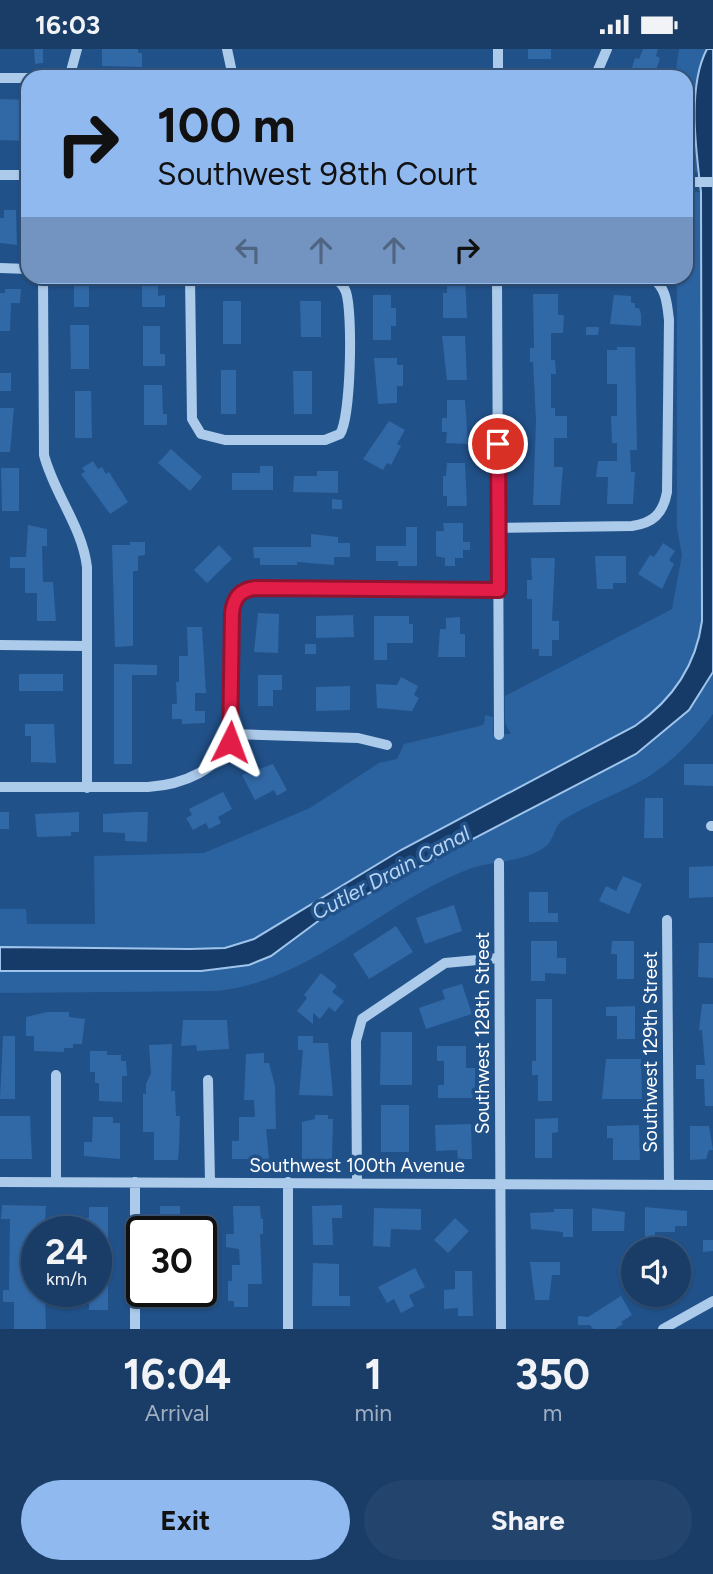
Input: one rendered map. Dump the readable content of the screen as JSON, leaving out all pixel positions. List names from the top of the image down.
{
  "streets": {
    "street": ["Southwest 128th Street", "Southwest 129th Street", "Southwest 100th Avenue"]
  },
  "crossings": [
    ["Southwest 128th Street", "Southwest 100th Avenue"],
    ["Southwest 129th Street", "Southwest 100th Avenue"]
  ],
  "water": ["Cutler Drain Canal"],
  "page": {
    "status": "16:03",
    "turn": ["100 m", "Southwest 98th Court"],
    "speed": "24 km/h",
    "limit": "30",
    "eta": [
      "16:04",
      "Arrival",
      "1",
      "min",
      "350",
      "m"
    ],
    "buttons": ["Exit", "Share"]
  }
}
